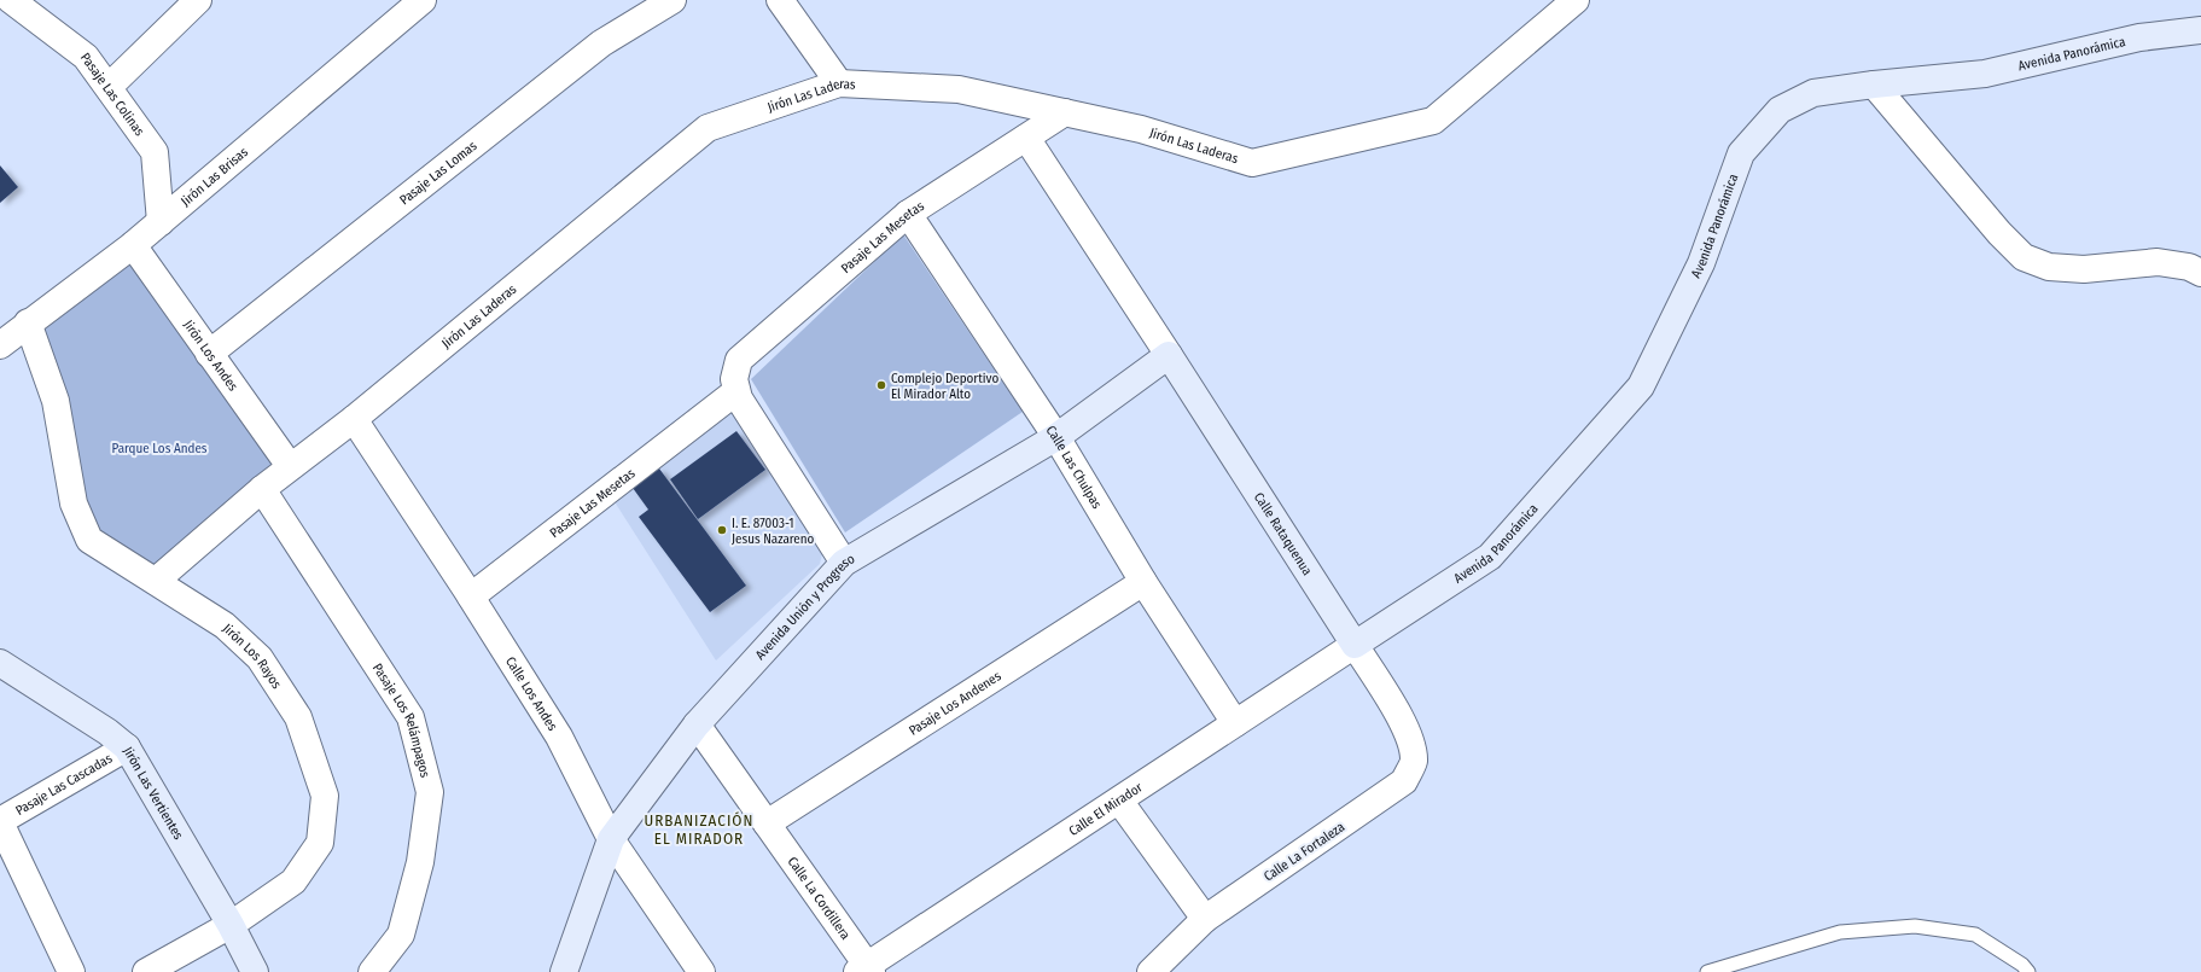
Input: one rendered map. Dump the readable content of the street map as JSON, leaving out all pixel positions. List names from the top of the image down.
{
  "streets": {
    "main road": [
      "Avenida Panorámica",
      "Calle Rataquenua",
      "Avenida Unión y Progreso",
      "Jirón Las Vertientes"
    ],
    "street": [
      "Pasaje Las Colinas",
      "Jirón Las Laderas",
      "Pasaje Las Lomas",
      "Jirón Las Brisas",
      "Pasaje Las Mesetas",
      "Jirón Los Andes",
      "Calle Las Chulpas",
      "Jirón Los Rayos",
      "Calle Los Andes",
      "Pasaje Los Andenes",
      "Pasaje Los Relámpagos",
      "Pasaje Las Cascadas",
      "Calle El Mirador",
      "Calle La Fortaleza",
      "Calle La Cordillera"
    ]
  },
  "crossings": [
    ["Avenida Panorámica", "Calle Rataquenua"],
    ["Avenida Panorámica", "Calle El Mirador"],
    ["Pasaje Las Colinas", "Jirón Las Brisas"],
    ["Jirón Las Laderas", "Pasaje Las Mesetas"],
    ["Jirón Las Laderas", "Jirón Los Andes"],
    ["Jirón Las Laderas", "Jirón Los Rayos"],
    ["Jirón Las Laderas", "Calle Los Andes"],
    ["Jirón Las Laderas", "Pasaje Los Relámpagos"],
    ["Pasaje Las Lomas", "Jirón Los Andes"],
    ["Jirón Las Brisas", "Jirón Los Andes"],
    ["Jirón Las Brisas", "Jirón Los Rayos"],
    ["Pasaje Las Mesetas", "Calle Las Chulpas"],
    ["Pasaje Las Mesetas", "Avenida Unión y Progreso"],
    ["Pasaje Las Mesetas", "Calle Los Andes"],
    ["Calle Las Chulpas", "Avenida Unión y Progreso"],
    ["Calle Las Chulpas", "Pasaje Los Andenes"],
    ["Calle Las Chulpas", "Calle El Mirador"],
    ["Calle Rataquenua", "Avenida Unión y Progreso"],
    ["Calle Rataquenua", "Calle El Mirador"],
    ["Calle Rataquenua", "Calle La Fortaleza"],
    ["Avenida Unión y Progreso", "Calle Los Andes"],
    ["Avenida Unión y Progreso", "Calle La Cordillera"],
    ["Jirón Los Rayos", "Jirón Las Vertientes"],
    ["Pasaje Los Andenes", "Calle La Cordillera"],
    ["Pasaje Las Cascadas", "Jirón Las Vertientes"],
    ["Calle El Mirador", "Calle La Cordillera"]
  ],
  "districts": ["URBANIZACIÓN EL MIRADOR"],
  "parks": ["Parque Los Andes"],
  "places": ["Complejo Deportivo El Mirador Alto", "I. E. 87003-1 Jesus Nazareno"]
}
